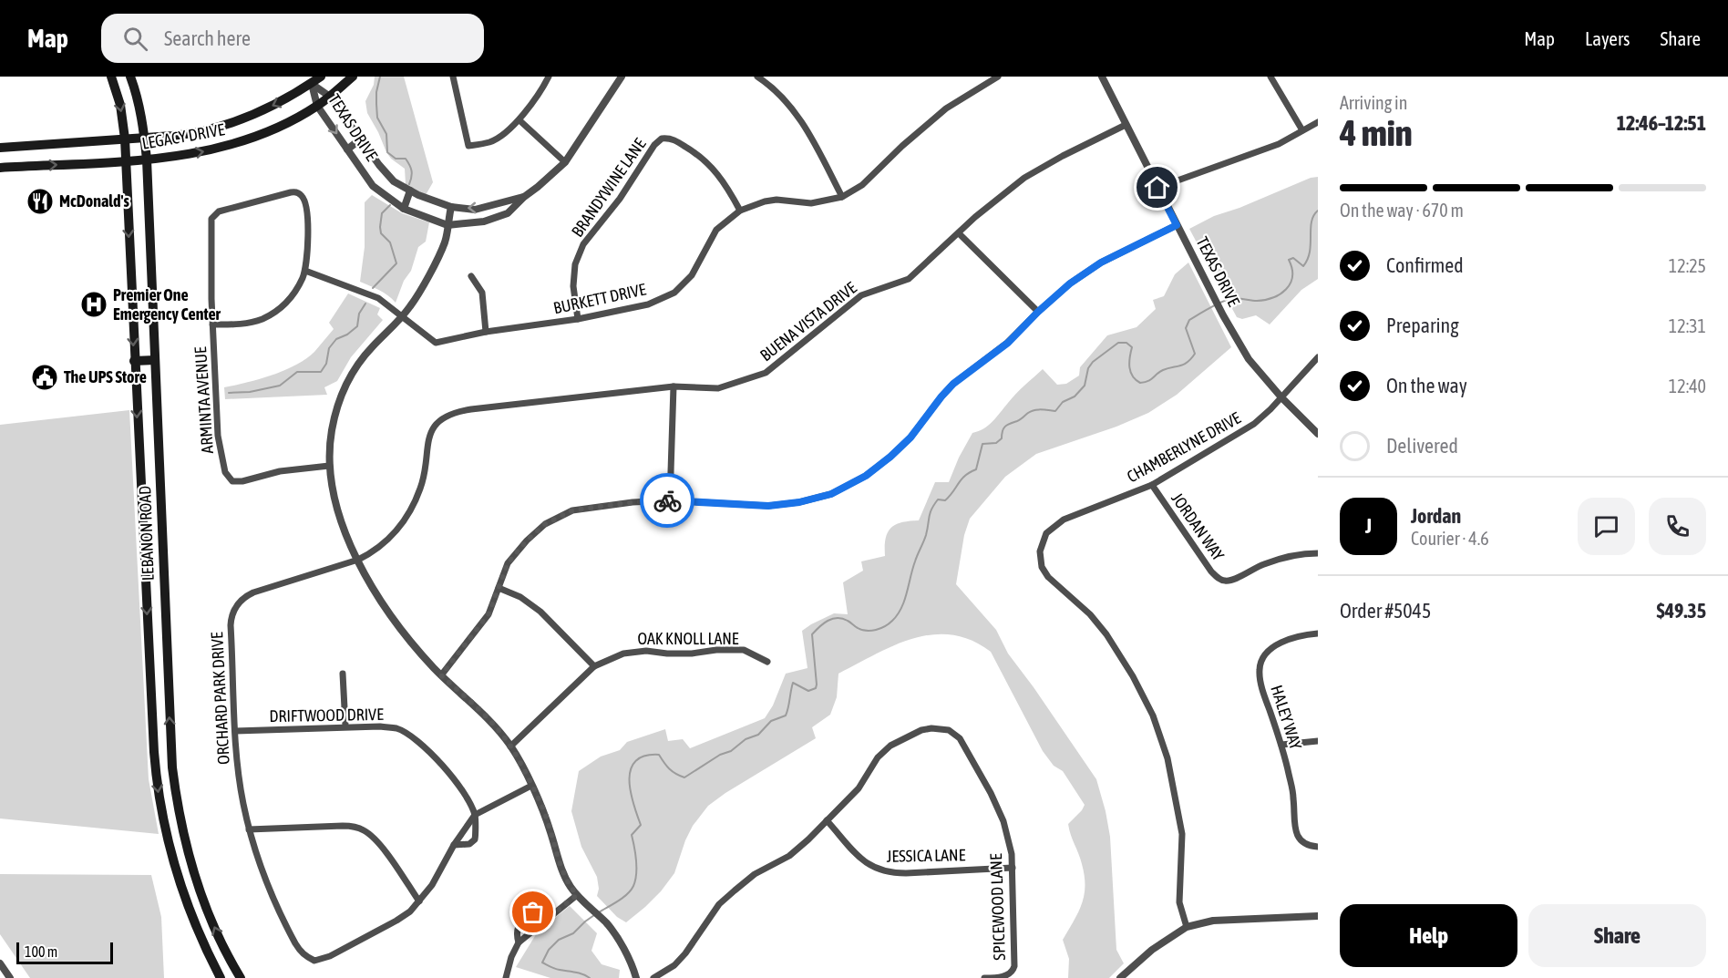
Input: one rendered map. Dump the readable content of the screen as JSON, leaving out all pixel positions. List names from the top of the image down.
{
  "streets": {
    "main road": ["LEGACY DRIVE", "LEBANON ROAD"],
    "street": [
      "TEXAS DRIVE",
      "BRANDYWINE LANE",
      "BURKETT DRIVE",
      "BUENA VISTA DRIVE",
      "ARMINTA AVENUE",
      "CHAMBERLYNE DRIVE",
      "JORDAN WAY",
      "OAK KNOLL LANE",
      "ORCHARD PARK DRIVE",
      "DRIFTWOOD DRIVE",
      "HALEY WAY",
      "JESSICA LANE",
      "SPICEWOOD LANE"
    ]
  },
  "crossings": [
    ["TEXAS DRIVE", "LEGACY DRIVE"],
    ["TEXAS DRIVE", "BUENA VISTA DRIVE"],
    ["TEXAS DRIVE", "CHAMBERLYNE DRIVE"],
    ["LEGACY DRIVE", "LEBANON ROAD"],
    ["BRANDYWINE LANE", "BURKETT DRIVE"],
    ["BURKETT DRIVE", "ARMINTA AVENUE"],
    ["BUENA VISTA DRIVE", "ORCHARD PARK DRIVE"],
    ["CHAMBERLYNE DRIVE", "JORDAN WAY"],
    ["ORCHARD PARK DRIVE", "DRIFTWOOD DRIVE"],
    ["JESSICA LANE", "SPICEWOOD LANE"]
  ],
  "places": {
    "restaurant": ["McDonald's"],
    "hospital": ["Premier One Emergency Center"],
    "public building": ["The UPS Store"]
  },
  "scale_bar": "100 m",
  "page": {
    "header": "Map",
    "search": "Search here",
    "nav": ["Map", "Layers", "Share"],
    "heading": ["4 min", "Arriving in", "12:46–12:51"],
    "panel": [
      "Jordan",
      "Courier · 4.6",
      "Order #5045",
      "$49.35"
    ],
    "bar": "On the way · 670 m",
    "list": [
      ["Confirmed", "12:25"],
      ["Preparing", "12:31"],
      ["On the way", "12:40"],
      "Delivered"
    ],
    "round": "J",
    "buttons": ["Help", "Share"],
    "scale": "100 m"
  }
}
